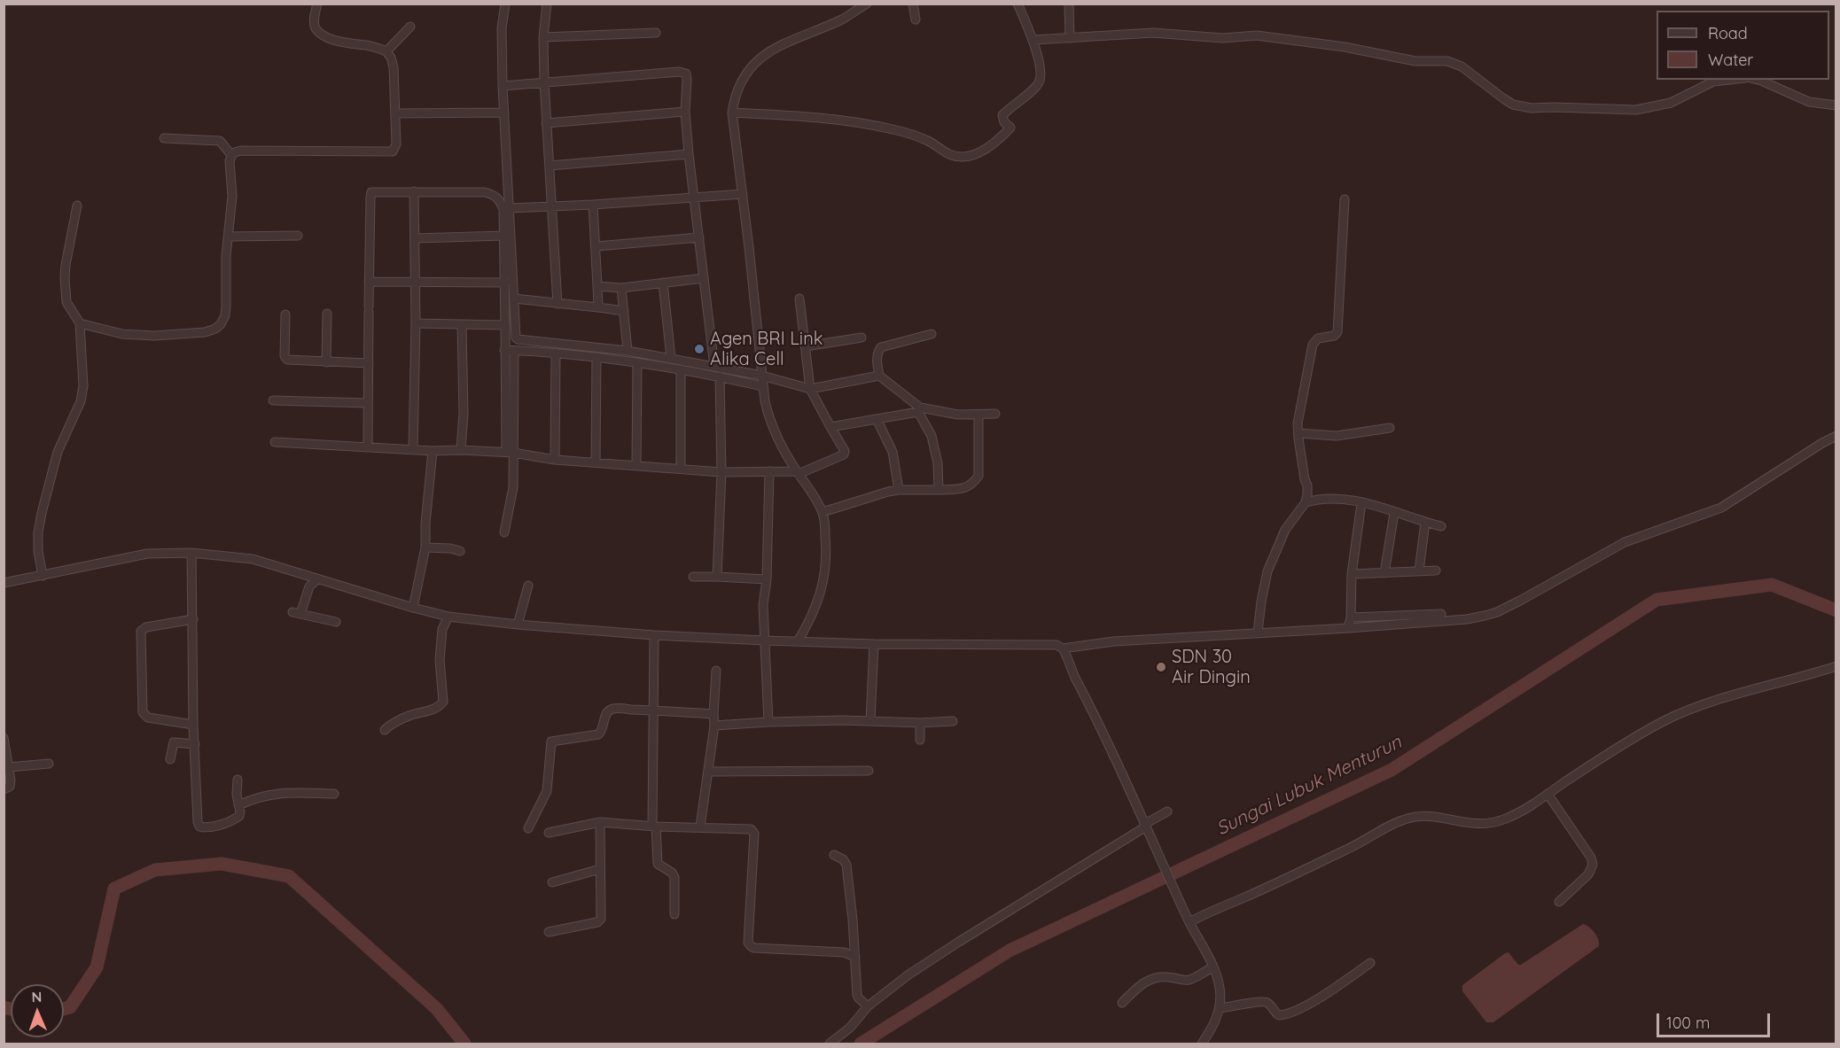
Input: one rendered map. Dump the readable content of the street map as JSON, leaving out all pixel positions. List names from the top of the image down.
{
  "water": ["Sungai Lubuk Menturun"],
  "places": ["Agen BRI Link Alika Cell", "SDN 30 Air Dingin"],
  "legend": ["Road", "Water"],
  "scale_bar": "100 m",
  "north": "top"
}
